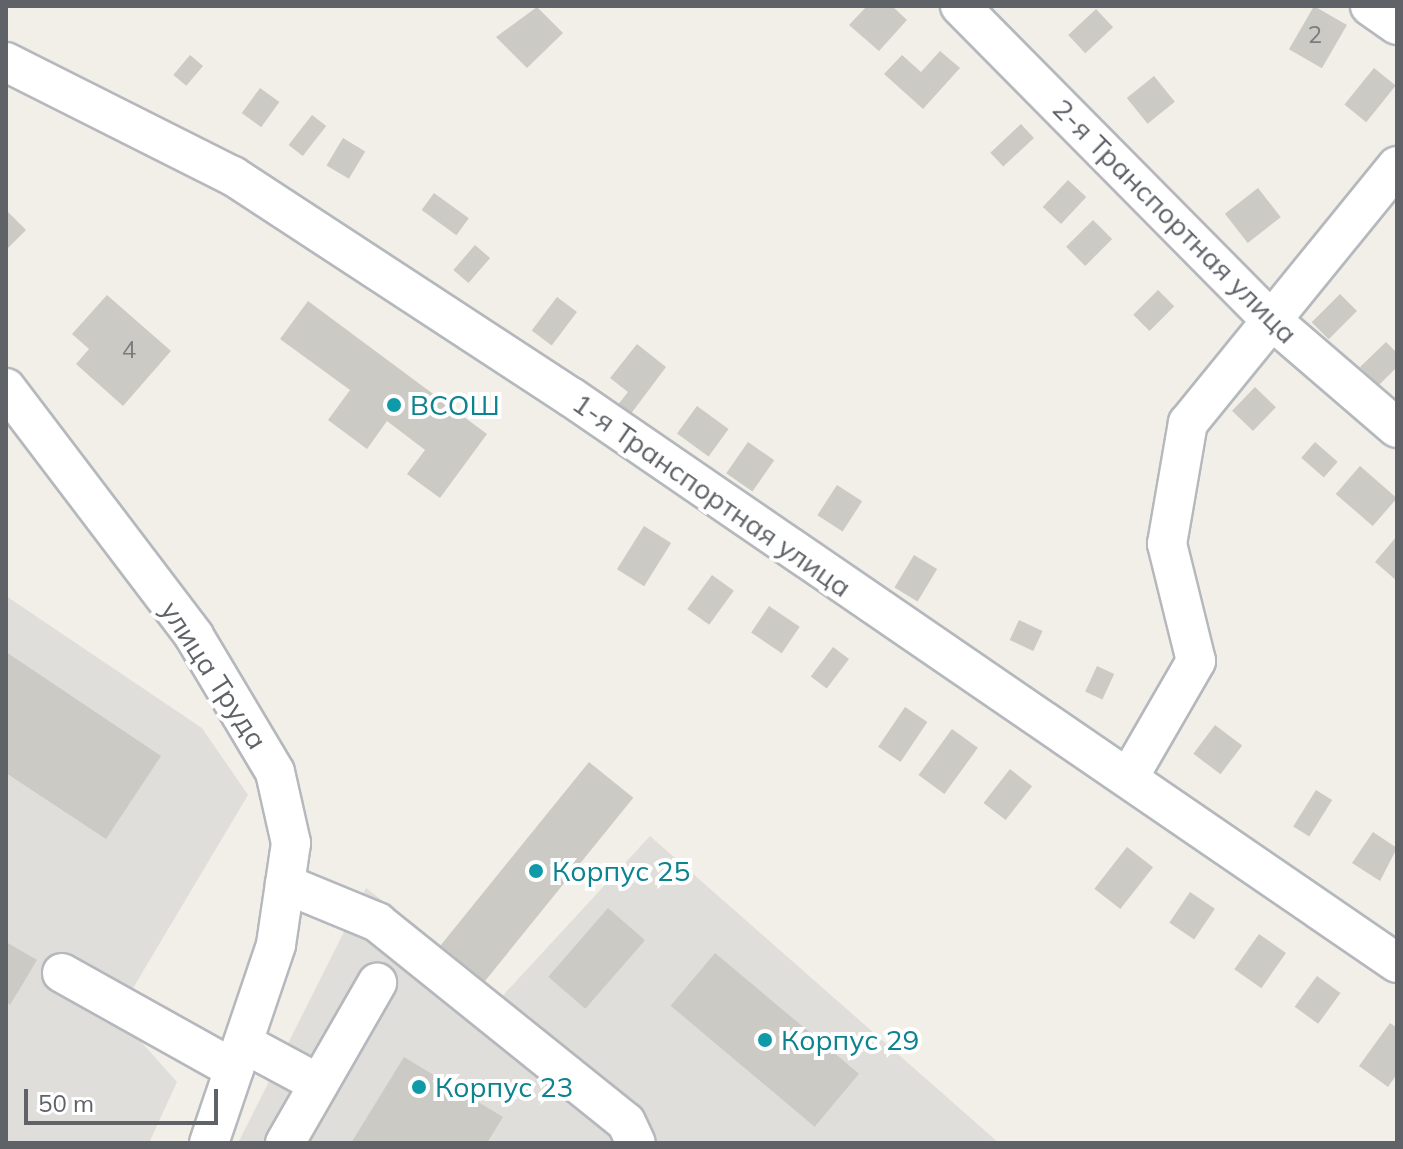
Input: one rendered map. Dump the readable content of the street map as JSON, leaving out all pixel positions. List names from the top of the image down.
{
  "streets": {
    "street": ["2-я Транспортная улица", "1-я Транспортная улица", "улица Труда"]
  },
  "places": [
    "ВСОШ",
    "Корпус 25",
    "Корпус 29",
    "Корпус 23"
  ],
  "house_numbers": ["2", "4"],
  "scale_bar": "50 m"
}
